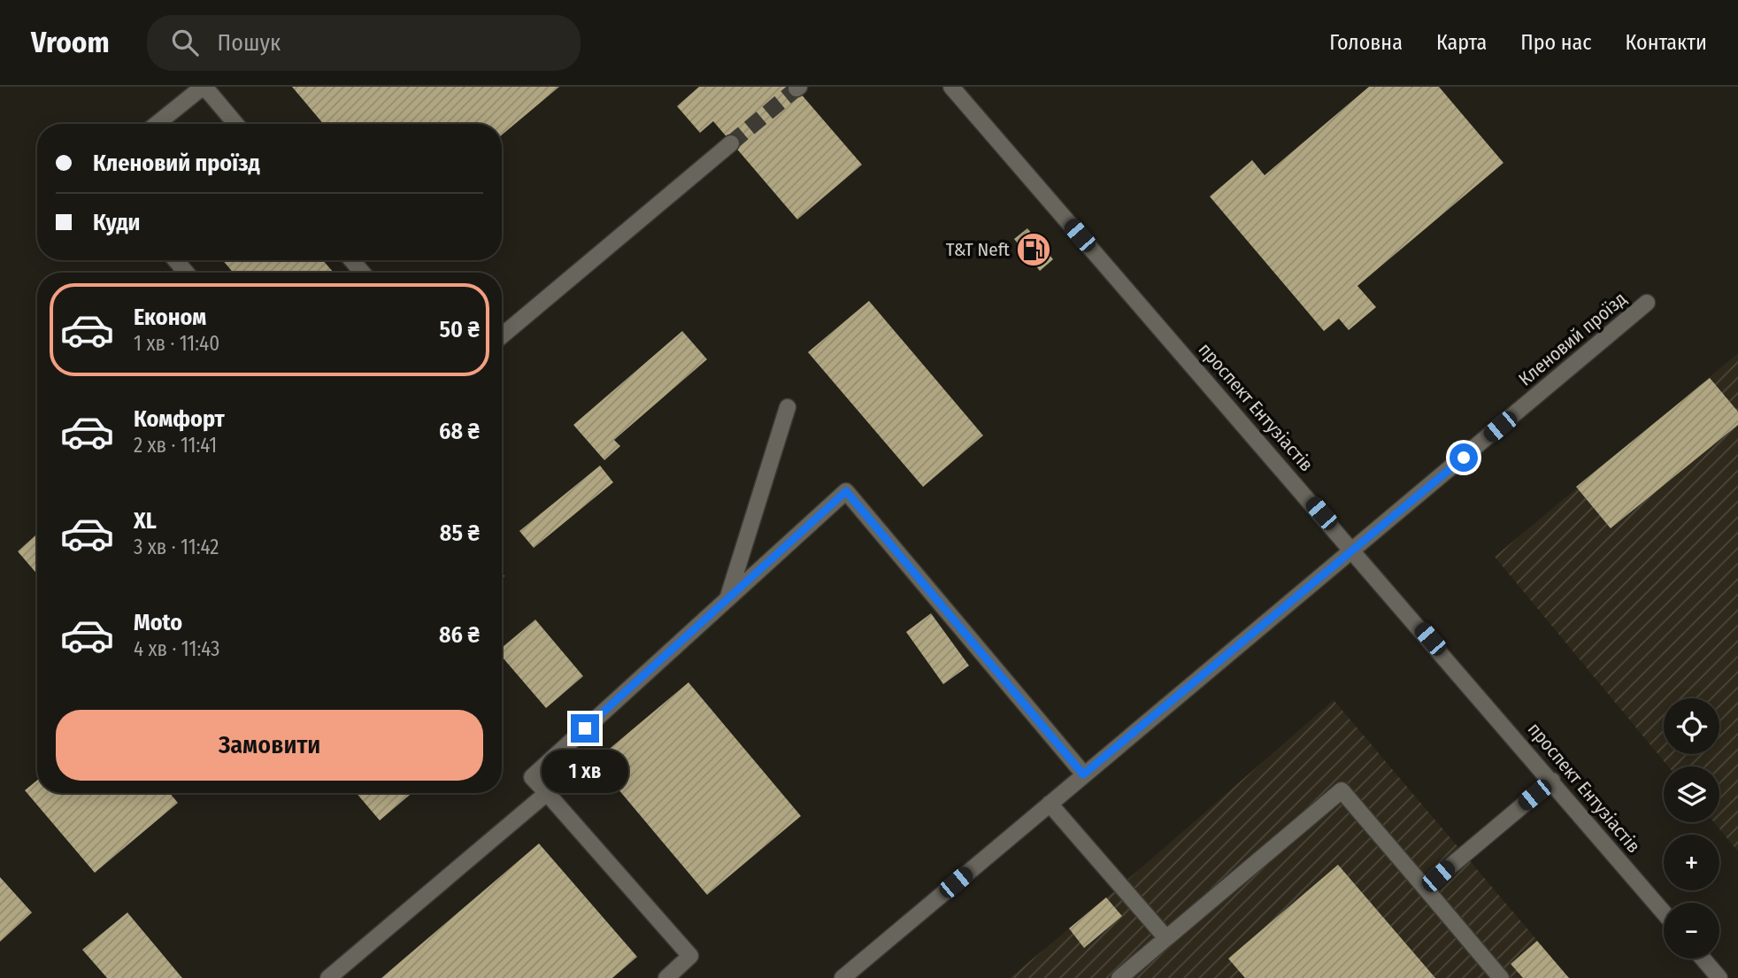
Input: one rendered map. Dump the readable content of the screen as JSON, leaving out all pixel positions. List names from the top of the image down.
{
  "streets": {
    "street": ["Кленовий проїзд", "проспект Ентузіастів"]
  },
  "crossings": [
    ["Кленовий проїзд", "проспект Ентузіастів"]
  ],
  "places": {
    "fuel station": ["T&T Neft"]
  },
  "page": {
    "header": "Vroom",
    "search": "Пошук",
    "nav": [
      "Головна",
      "Карта",
      "Про нас",
      "Контакти"
    ],
    "banner": ["Кленовий проїзд", "Куди"],
    "list": [
      {
        "name": "Економ",
        "note": "1 хв · 11:40",
        "value": "50 ₴"
      },
      {
        "name": "Комфорт",
        "note": "2 хв · 11:41",
        "value": "68 ₴"
      },
      {
        "name": "XL",
        "note": "3 хв · 11:42",
        "value": "85 ₴"
      },
      {
        "name": "Moto",
        "note": "4 хв · 11:43",
        "value": "86 ₴"
      }
    ],
    "buttons": "Замовити",
    "map_buttons": ["+", "−"],
    "bubble": "1 хв"
  }
}
